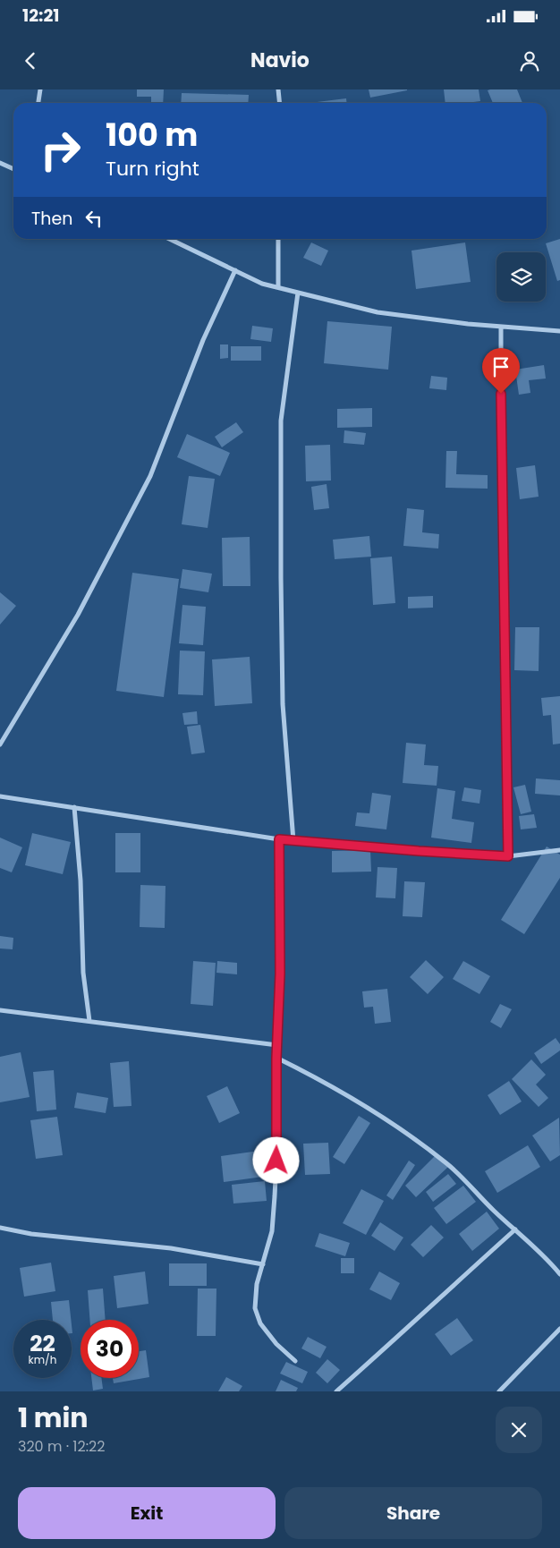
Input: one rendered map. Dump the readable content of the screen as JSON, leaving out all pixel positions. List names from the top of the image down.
{
  "page": {
    "status": "12:21",
    "header": "Navio",
    "turn": ["100 m", "Turn right"],
    "then": "Then",
    "speed": "22 km/h",
    "limit": "30",
    "heading": ["1 min", "320 m · 12:22"],
    "buttons": ["Exit", "Share"]
  }
}
